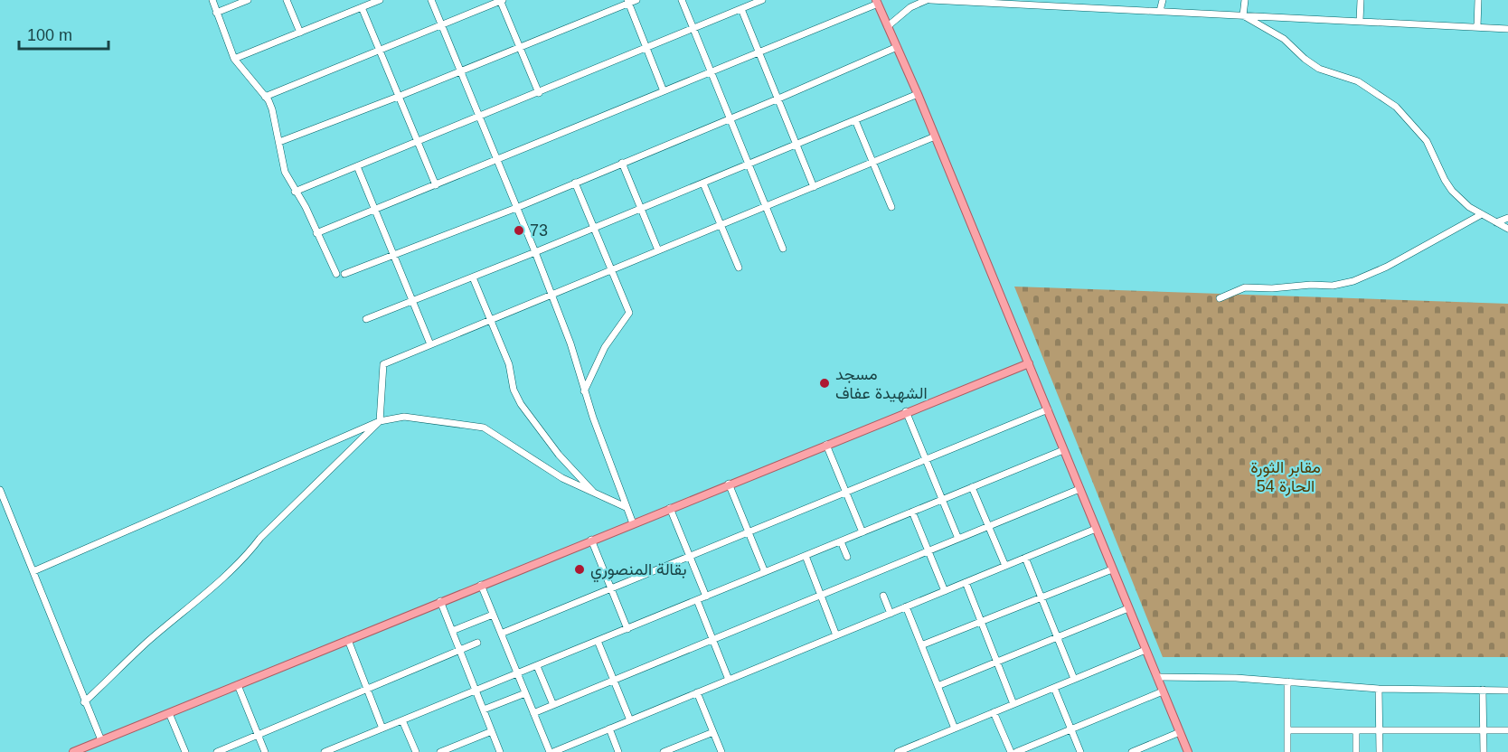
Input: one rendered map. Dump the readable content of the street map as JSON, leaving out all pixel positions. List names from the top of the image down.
{
  "parks": ["مقابر الثورة الحارة 54"],
  "places": ["73", "مسجد الشهيدة عفاف", "بقالة المنصوري"],
  "scale_bar": "100 m"
}
